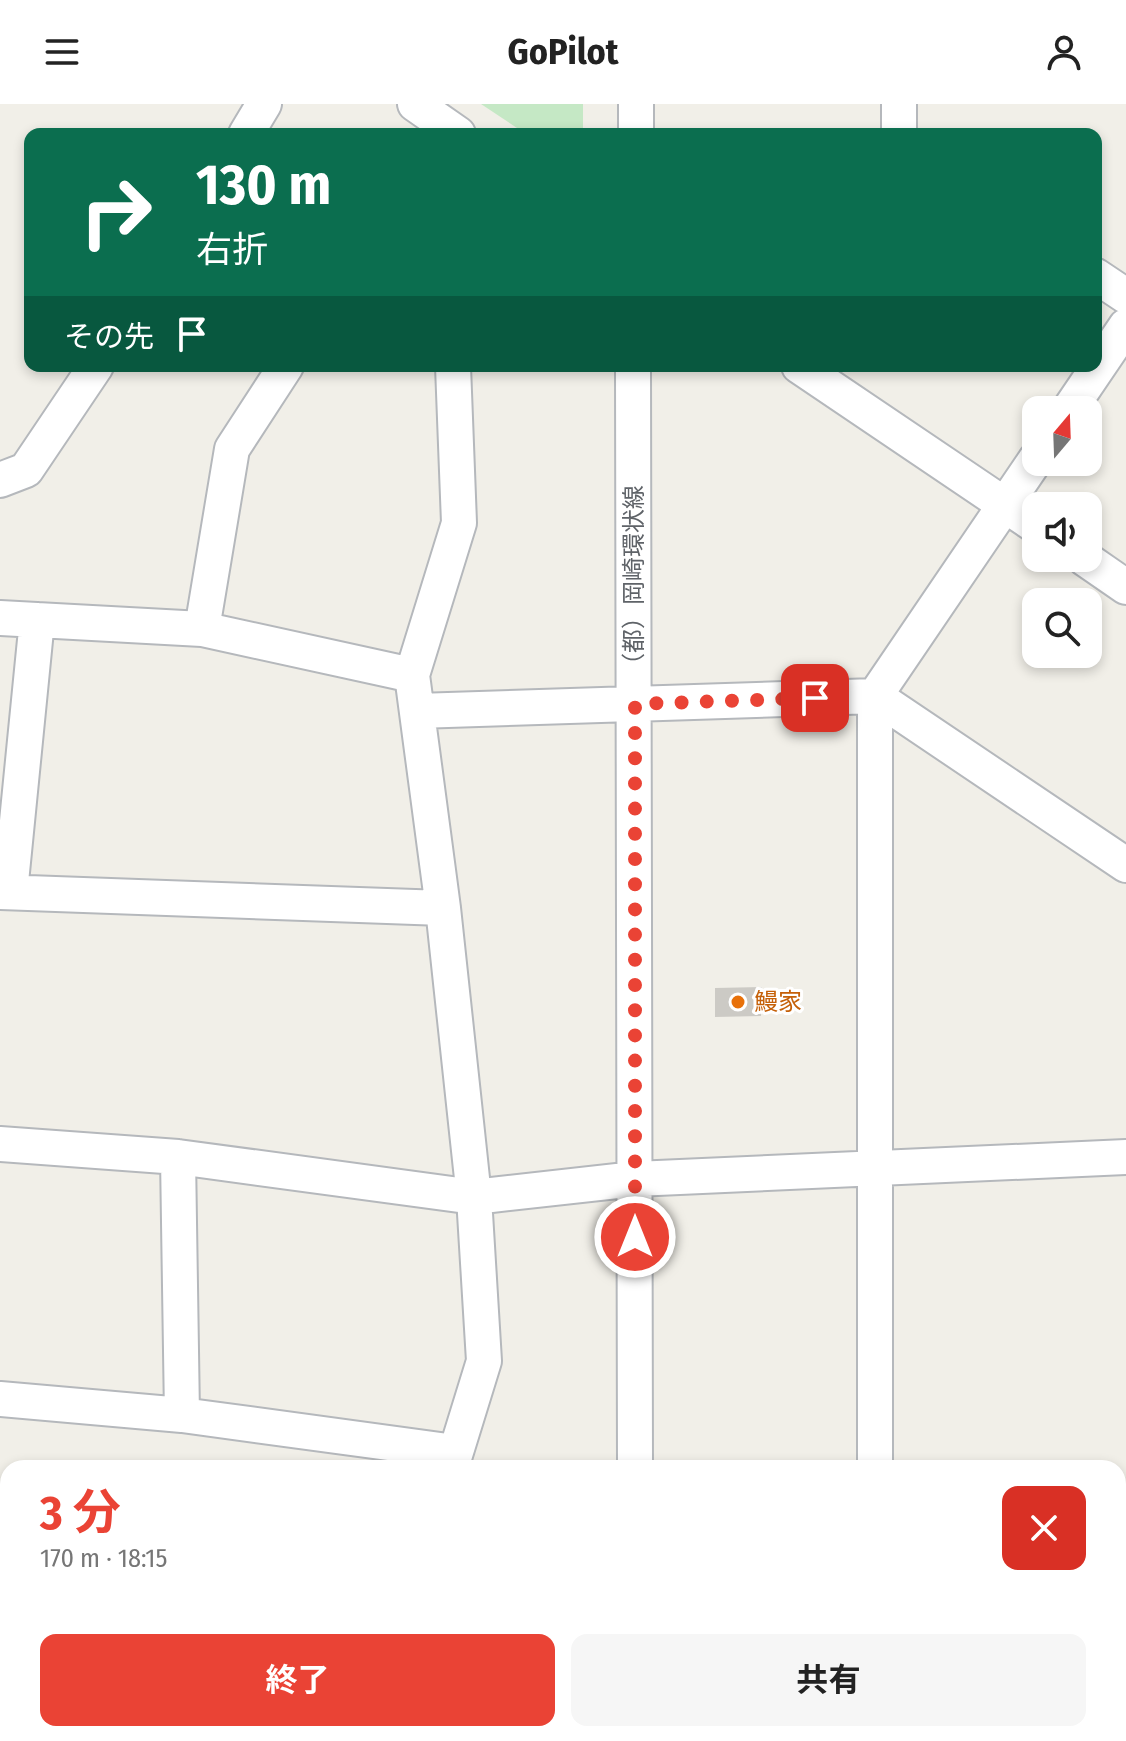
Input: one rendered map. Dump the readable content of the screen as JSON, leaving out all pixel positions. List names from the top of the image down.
{
  "streets": {
    "street": ["（都）岡崎環状線"]
  },
  "places": ["鰻家"],
  "north": "top",
  "page": {
    "header": "GoPilot",
    "turn": ["130 m", "右折"],
    "then": "その先",
    "heading": ["3 分", "170 m · 18:15"],
    "buttons": ["終了", "共有"]
  }
}
